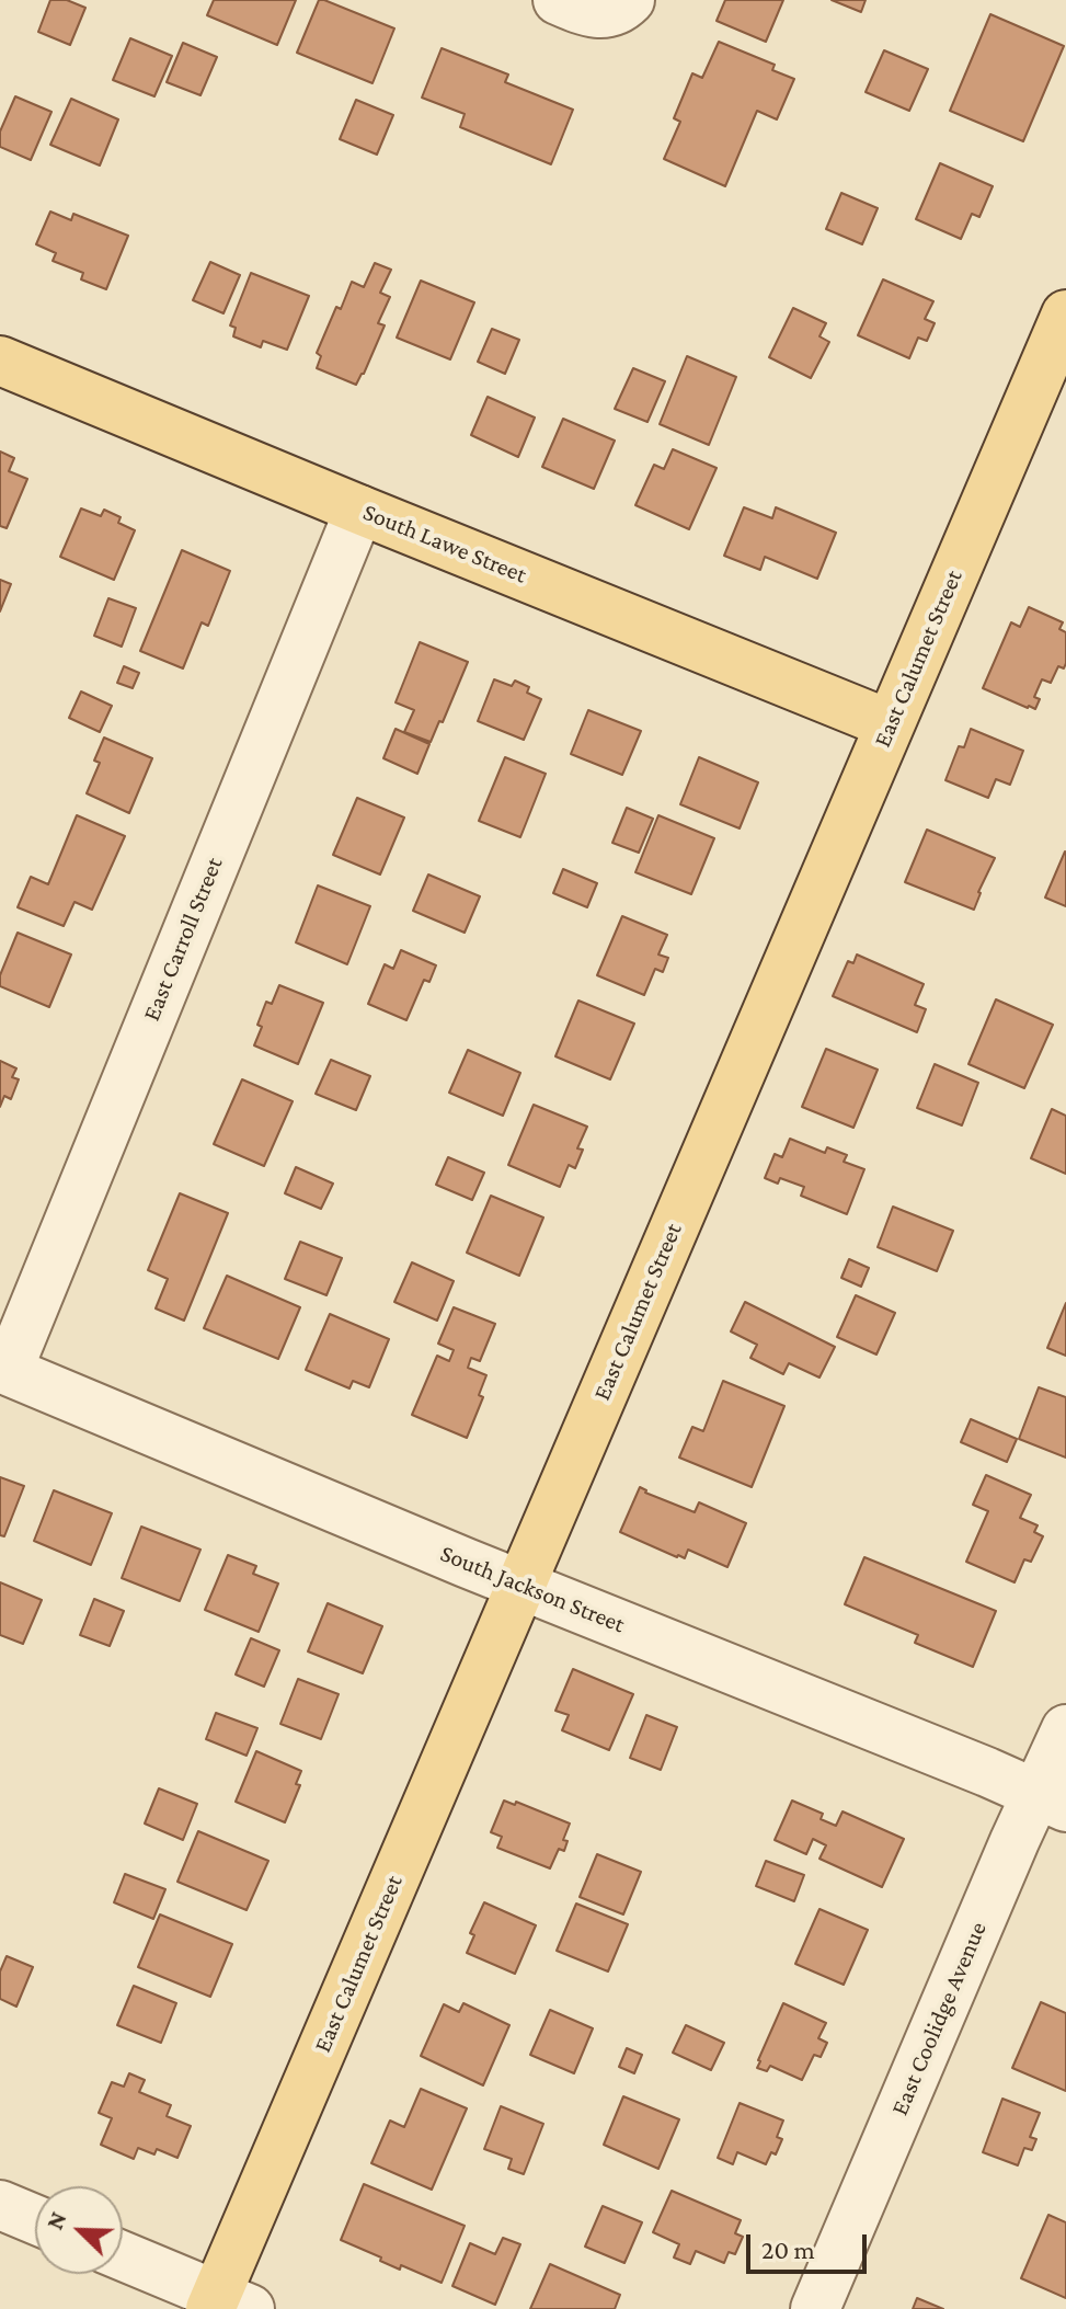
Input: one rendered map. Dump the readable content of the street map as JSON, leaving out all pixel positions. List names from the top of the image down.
{
  "streets": {
    "main road": ["South Lawe Street", "East Calumet Street"],
    "street": ["East Carroll Street", "South Jackson Street", "East Coolidge Avenue"]
  },
  "crossings": [
    ["South Lawe Street", "East Calumet Street"],
    ["South Lawe Street", "East Carroll Street"],
    ["East Calumet Street", "South Jackson Street"],
    ["East Carroll Street", "South Jackson Street"],
    ["South Jackson Street", "East Coolidge Avenue"]
  ],
  "scale_bar": "20 m",
  "north": "top left"
}
